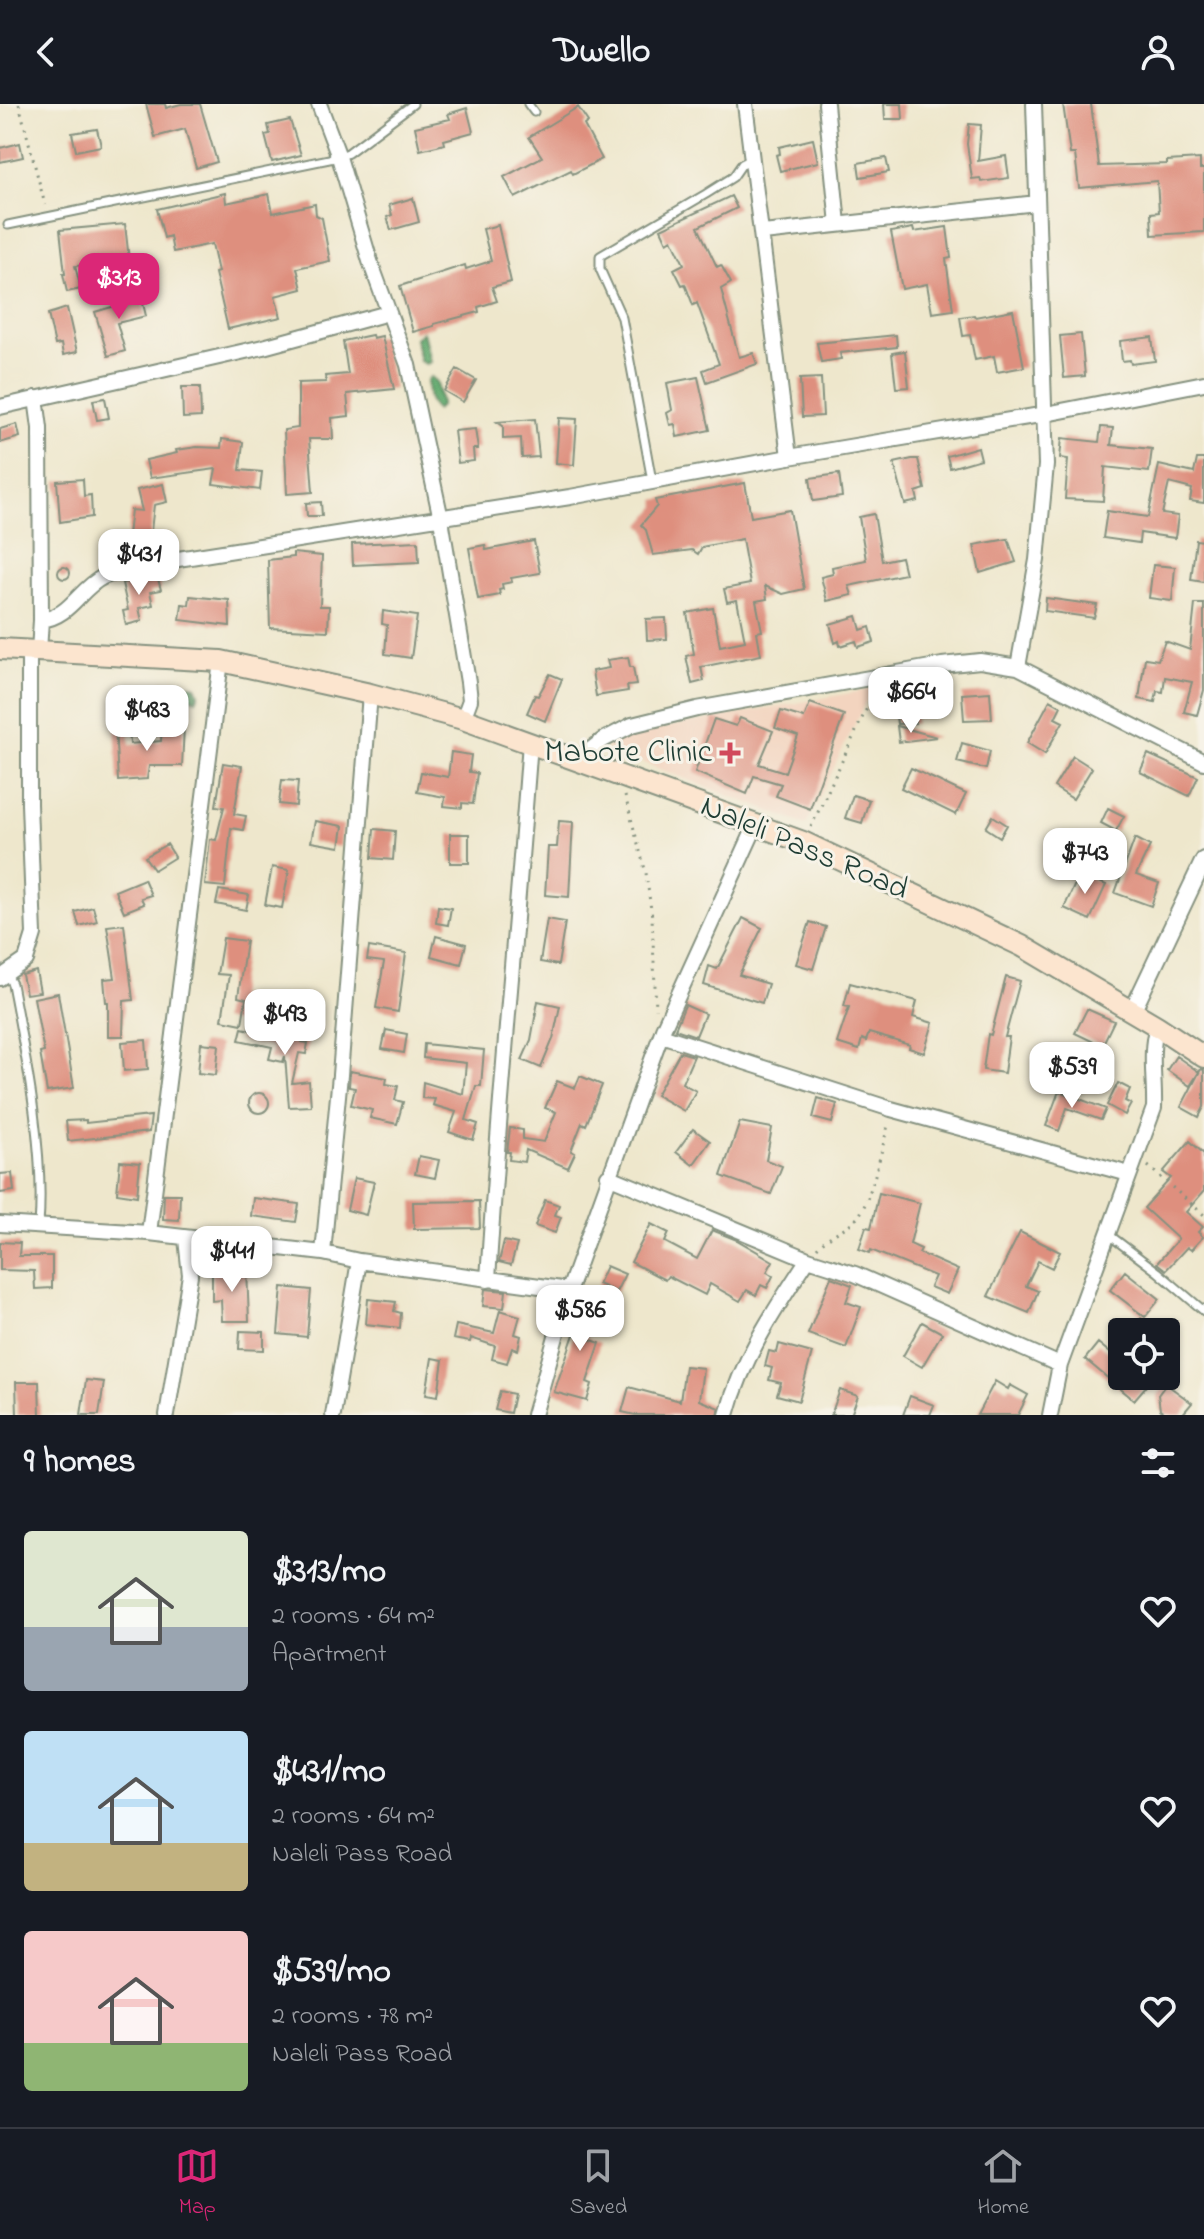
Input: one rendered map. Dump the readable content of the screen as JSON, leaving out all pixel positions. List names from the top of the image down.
{
  "streets": {
    "main road": ["Naleli Pass Road"]
  },
  "places": {
    "health": ["Mabote Clinic"]
  },
  "page": {
    "header": "Dwello",
    "price": [
      "$313",
      "$431",
      "$664",
      "$483",
      "$743",
      "$493",
      "$539",
      "$441",
      "$586"
    ],
    "heading": "9 homes",
    "list": [
      {
        "name": "$313/mo",
        "note": "2 rooms · 64 m² · Apartment"
      },
      {
        "name": "$431/mo",
        "note": "2 rooms · 64 m² · Naleli Pass Road"
      },
      {
        "name": "$539/mo",
        "note": "2 rooms · 78 m² · Naleli Pass Road"
      }
    ],
    "tabs": ["Map", "Saved", "Home"]
  }
}
